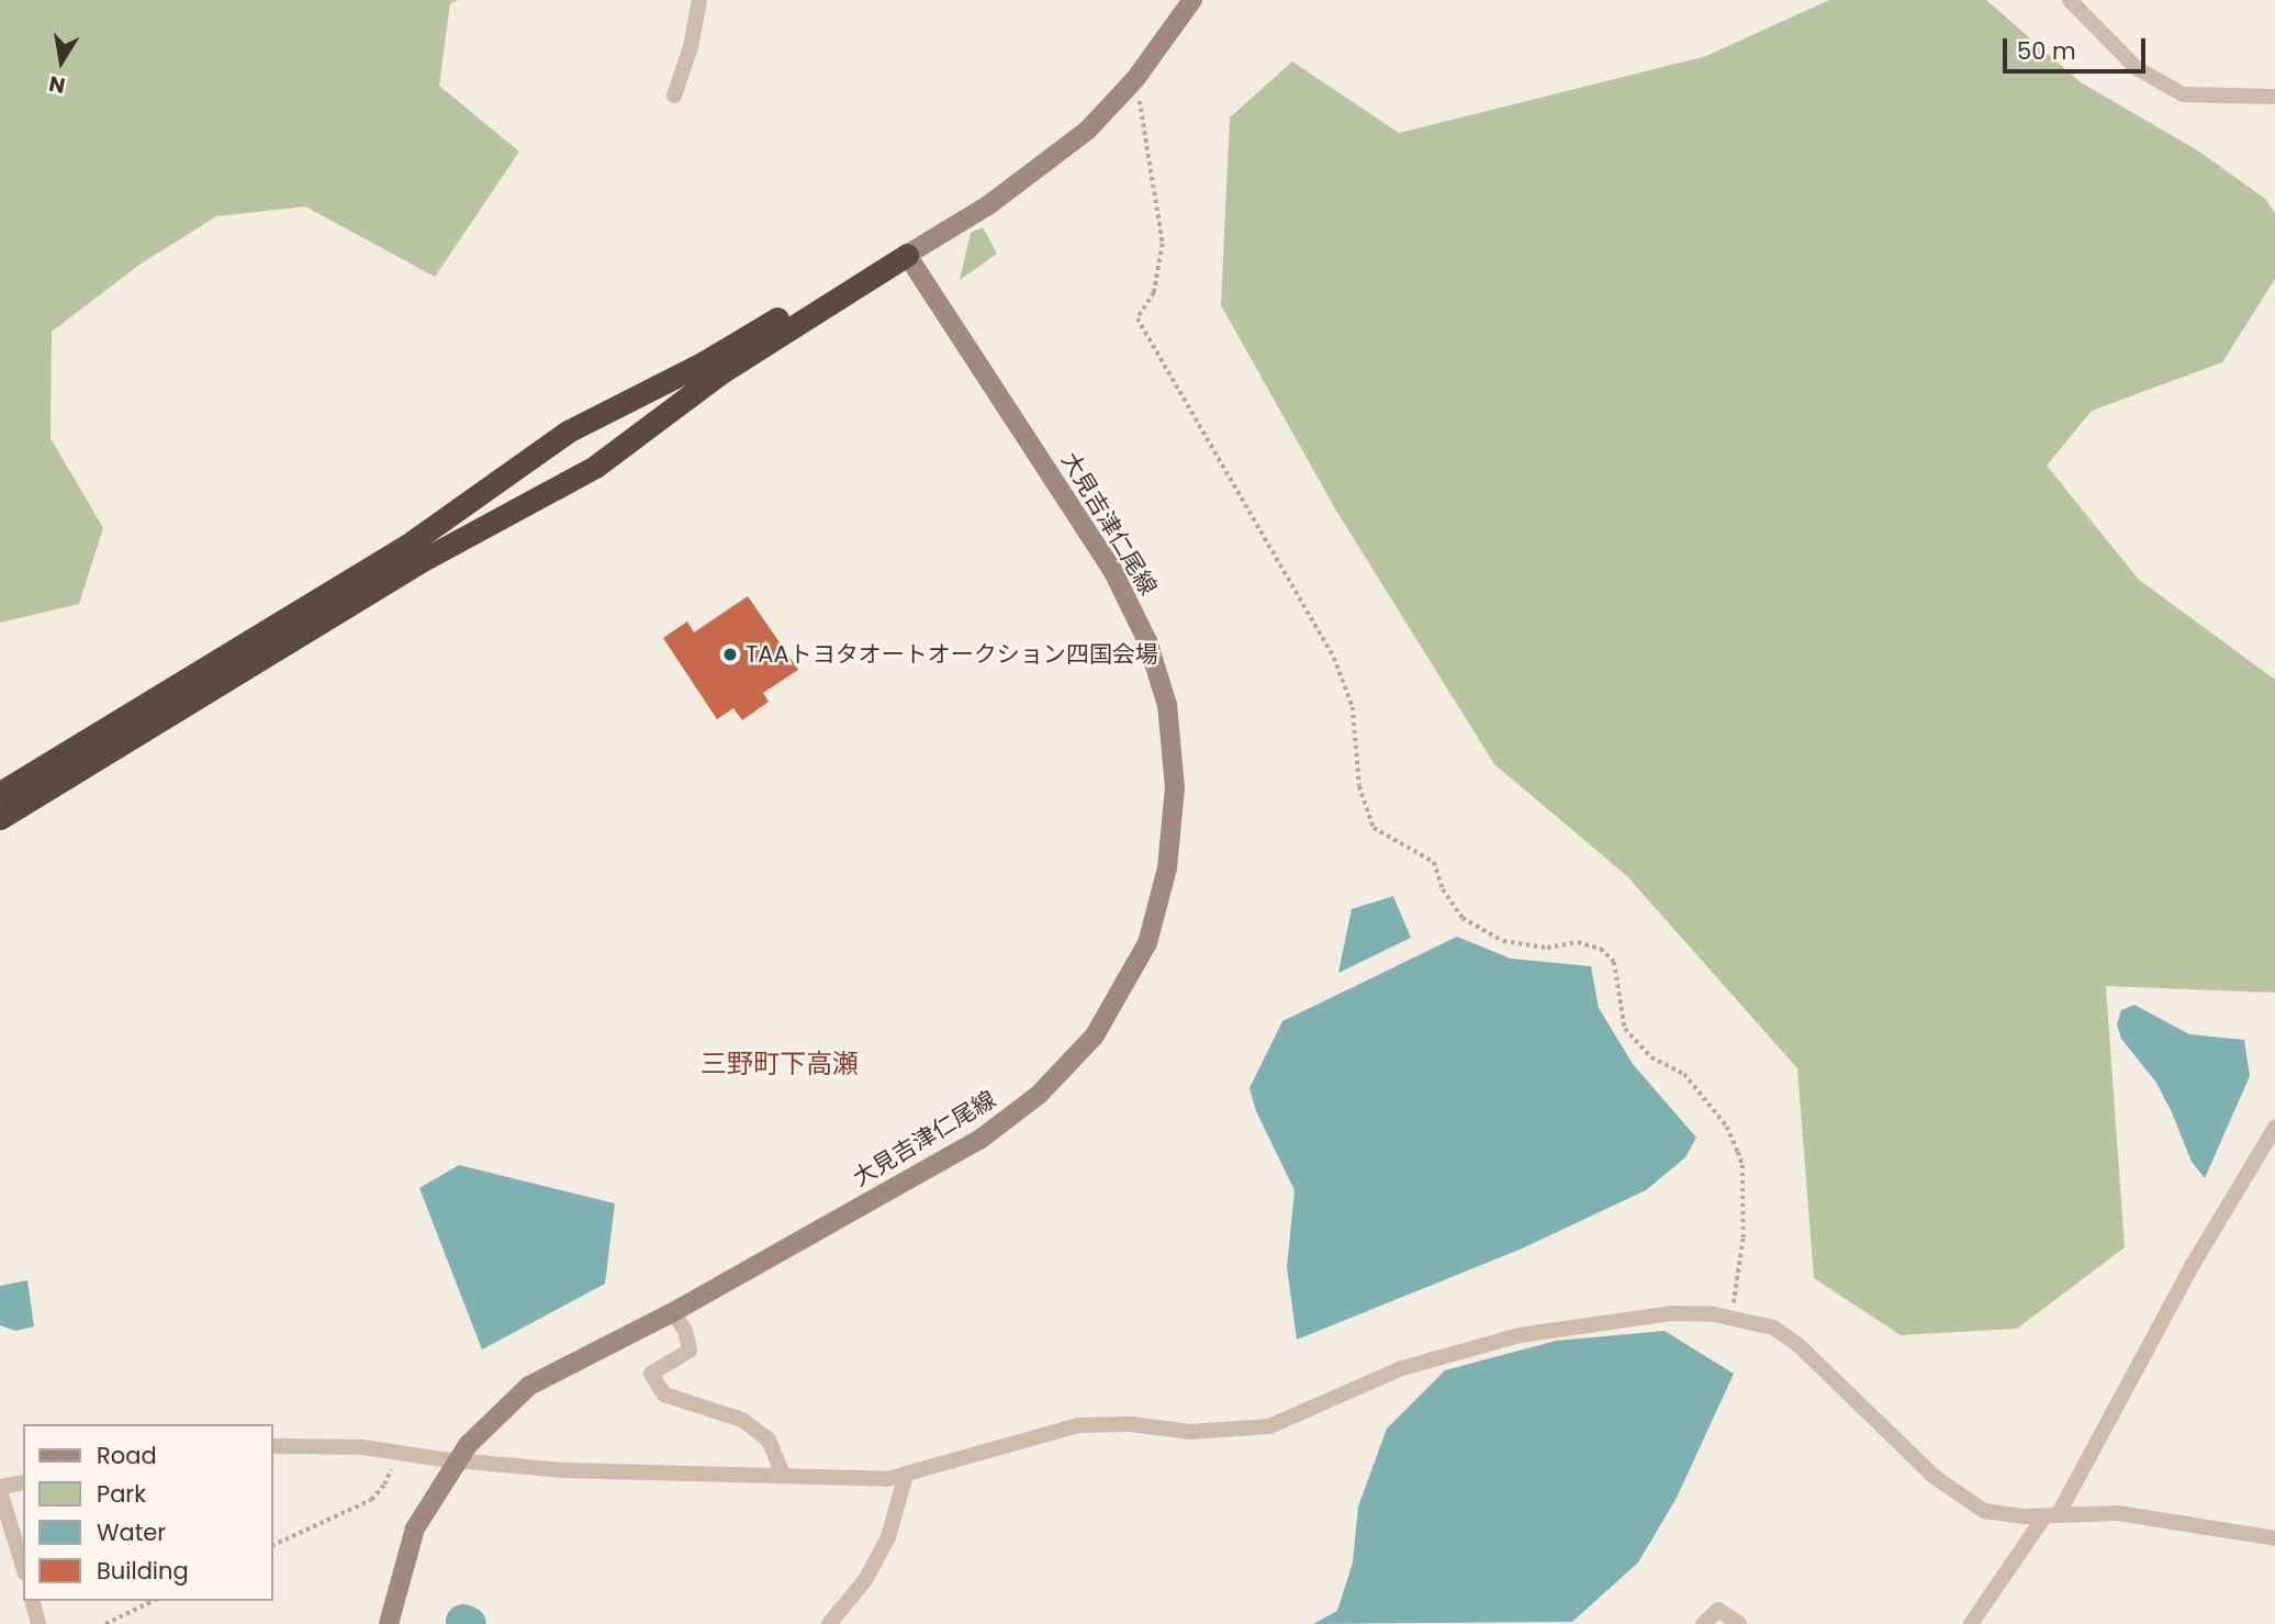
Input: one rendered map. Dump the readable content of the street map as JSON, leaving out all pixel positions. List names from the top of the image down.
{
  "streets": {
    "main road": ["大見吉津仁尾線"]
  },
  "districts": ["三野町下高瀬"],
  "places": ["TAAトヨタオートオークション四国会場"],
  "legend": [
    "Road",
    "Park",
    "Water",
    "Building"
  ],
  "scale_bar": "50 m",
  "north": "bottom"
}
